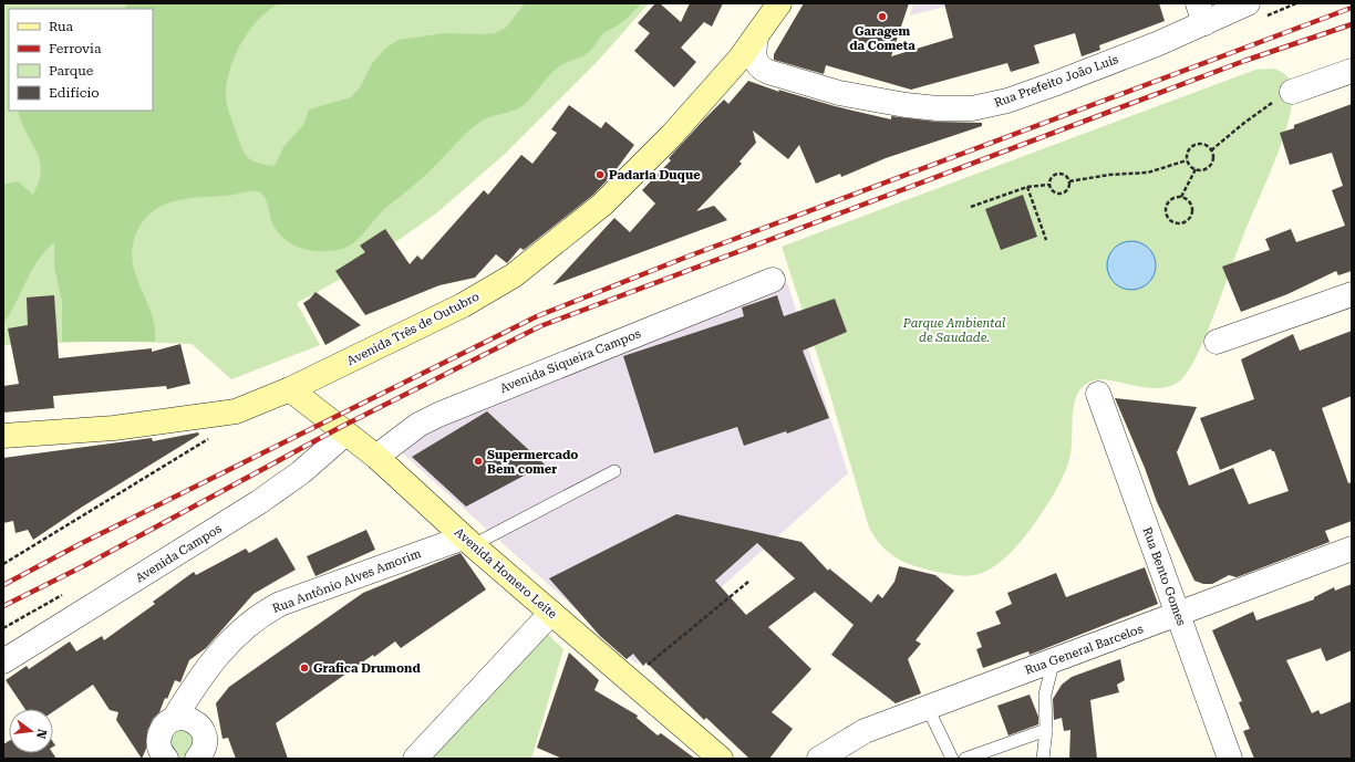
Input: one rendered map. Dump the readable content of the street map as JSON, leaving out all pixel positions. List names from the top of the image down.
{
  "streets": {
    "main road": ["Avenida Três de Outubro", "Avenida Homero Leite"],
    "street": [
      "Rua Prefeito João Luís",
      "Avenida Siqueira Campos",
      "Avenida Campos",
      "Rua Bento Gomes",
      "Rua Antônio Alves Amorim",
      "Rua General Barcelos"
    ]
  },
  "crossings": [
    ["Rua Prefeito João Luís", "Avenida Três de Outubro"],
    ["Avenida Três de Outubro", "Avenida Homero Leite"],
    ["Avenida Siqueira Campos", "Avenida Homero Leite"],
    ["Avenida Campos", "Avenida Homero Leite"],
    ["Avenida Homero Leite", "Rua Antônio Alves Amorim"],
    ["Rua Bento Gomes", "Rua General Barcelos"]
  ],
  "parks": ["Parque Ambiental de Saudade."],
  "places": [
    "Garagem da Cometa",
    "Padaria Duque",
    "Supermercado Bem comer",
    "Grafica Drumond"
  ],
  "legend": [
    "Rua",
    "Ferrovia",
    "Parque",
    "Edifício"
  ],
  "north": "right"
}
